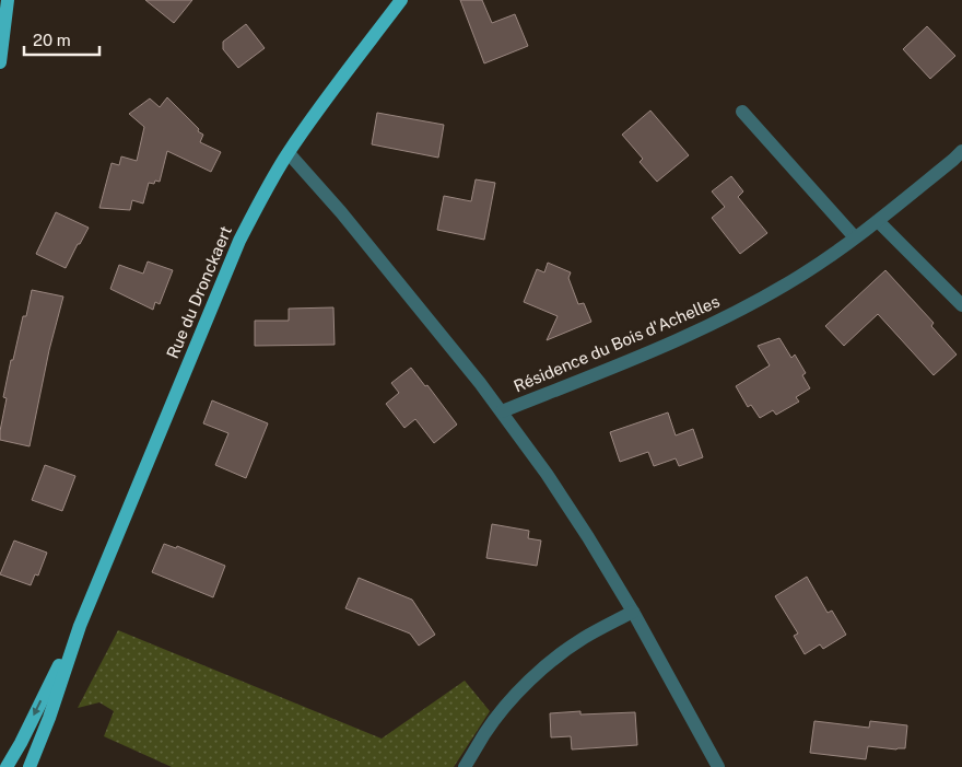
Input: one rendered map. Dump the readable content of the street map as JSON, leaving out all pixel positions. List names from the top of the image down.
{
  "streets": {
    "main road": ["Rue du Dronckaert"],
    "street": ["Résidence du Bois d'Achelles"]
  },
  "crossings": [
    ["Rue du Dronckaert", "Résidence du Bois d'Achelles"]
  ],
  "scale_bar": "20 m"
}
